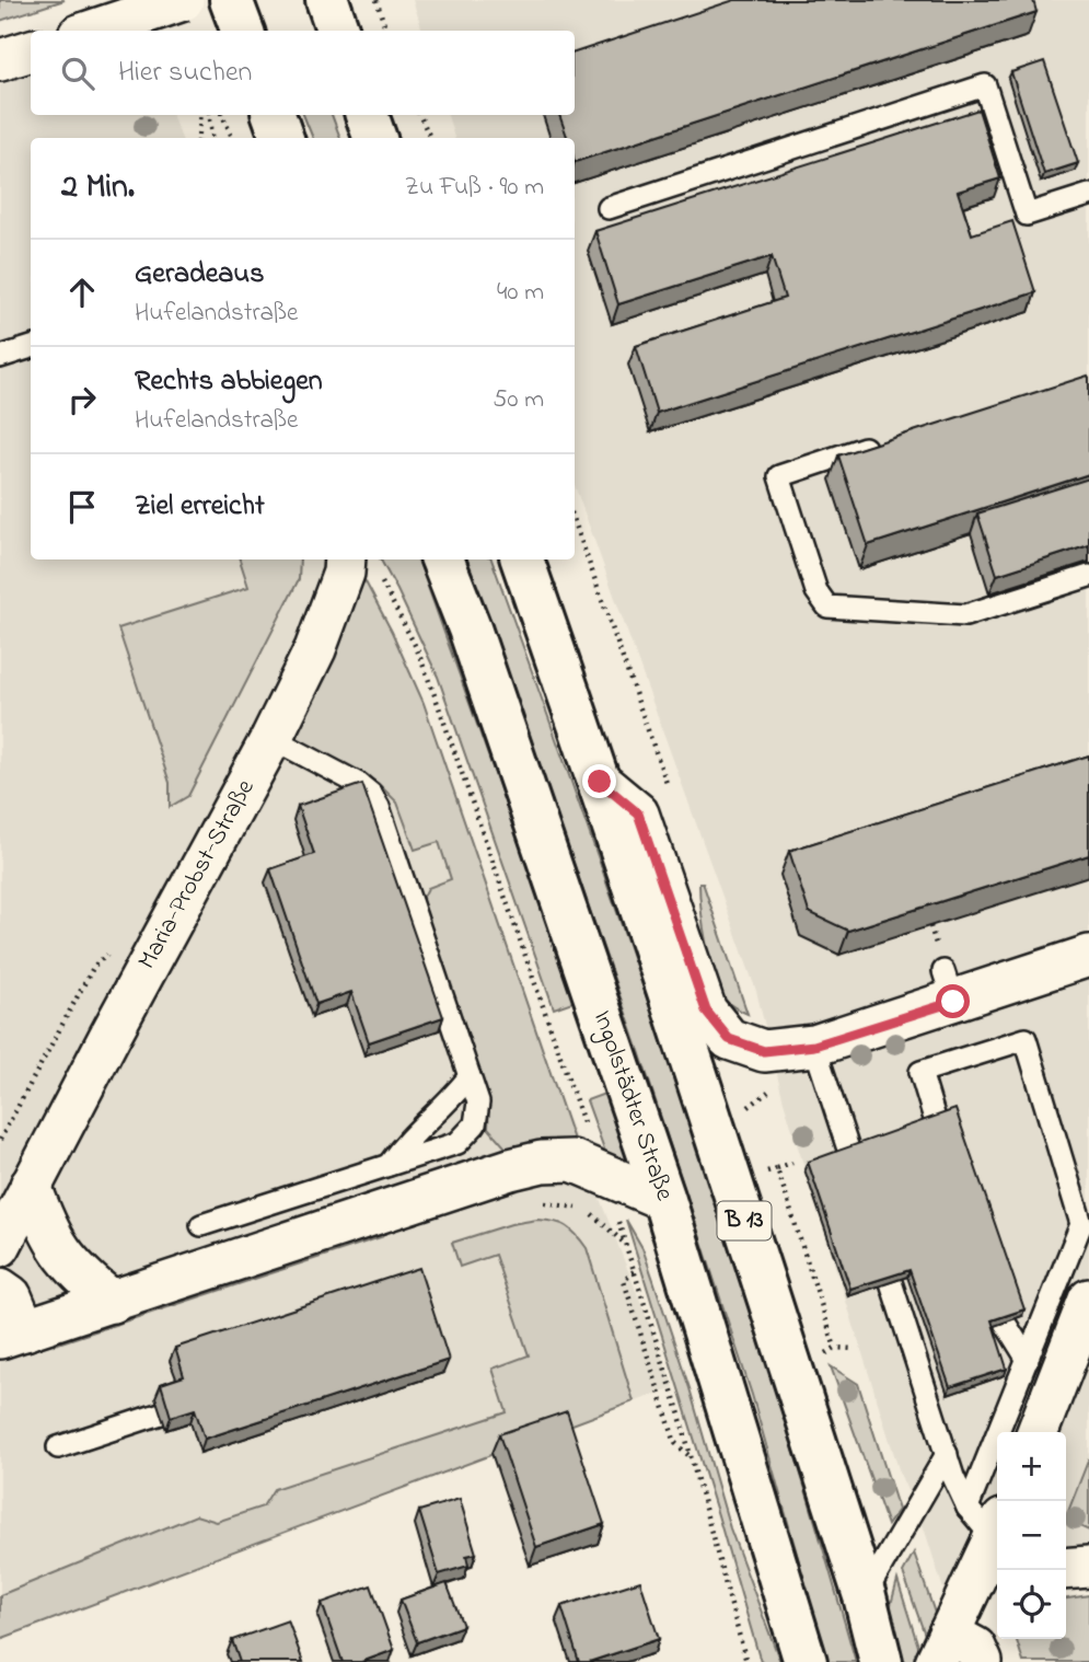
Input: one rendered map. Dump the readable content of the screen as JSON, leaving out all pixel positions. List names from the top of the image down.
{
  "streets": {
    "main road": ["Ingolstädter Straße", "B 13"],
    "street": ["Maria-Probst-Straße"]
  },
  "page": {
    "search": "Hier suchen",
    "heading": ["2 Min.", "Zu Fuß · 90 m"],
    "list": [
      ["Geradeaus", "Hufelandstraße", "40 m"],
      ["Rechts abbiegen", "Hufelandstraße", "50 m"],
      "Ziel erreicht"
    ],
    "map_buttons": ["+", "−"]
  }
}
